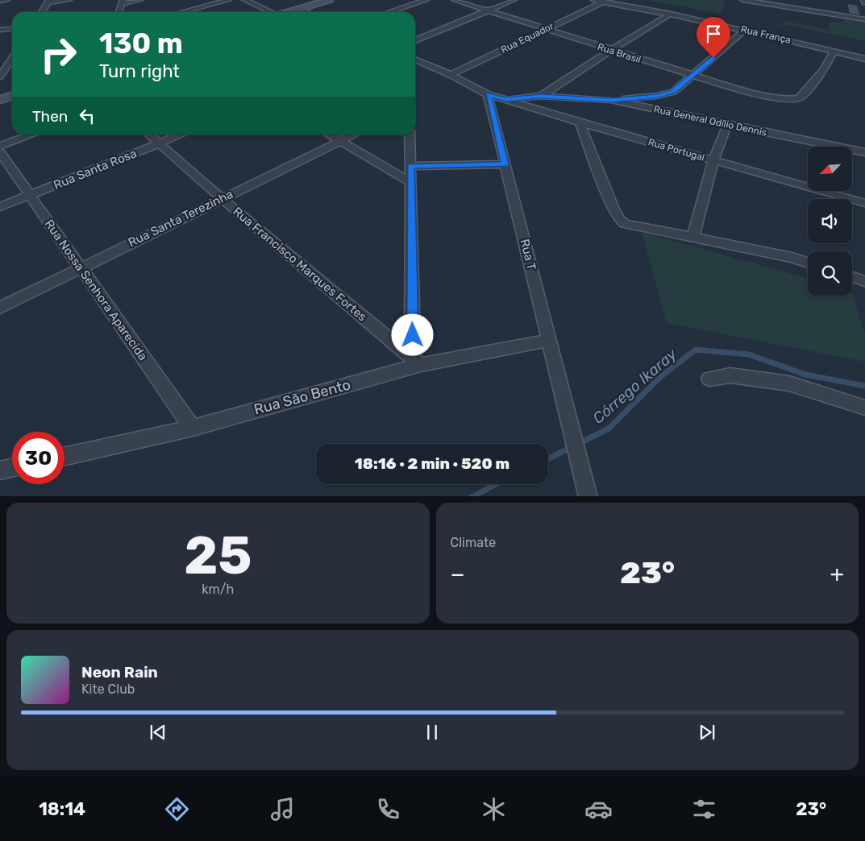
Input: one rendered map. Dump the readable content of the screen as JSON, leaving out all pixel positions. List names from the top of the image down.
{
  "streets": {
    "street": [
      "Rua França",
      "Rua Equador",
      "Rua Brasil",
      "Rua General Odílio Dennis",
      "Rua Portugal",
      "Rua Santa Rosa",
      "Rua Santa Terezinha",
      "Rua T",
      "Rua Francisco Marques Fortes",
      "Rua Nossa Senhora Aparecida",
      "Rua São Bento"
    ]
  },
  "crossings": [
    ["Rua França", "Rua Equador"],
    ["Rua França", "Rua Brasil"],
    ["Rua Equador", "Rua Brasil"],
    ["Rua General Odílio Dennis", "Rua Portugal"],
    ["Rua Portugal", "Rua T"],
    ["Rua Santa Rosa", "Rua Francisco Marques Fortes"],
    ["Rua Santa Rosa", "Rua Nossa Senhora Aparecida"],
    ["Rua Santa Terezinha", "Rua Francisco Marques Fortes"],
    ["Rua Santa Terezinha", "Rua Nossa Senhora Aparecida"],
    ["Rua T", "Rua São Bento"],
    ["Rua Francisco Marques Fortes", "Rua São Bento"],
    ["Rua Nossa Senhora Aparecida", "Rua São Bento"]
  ],
  "water": ["Córrego Ikaray"],
  "north": "bottom left",
  "page": {
    "turn": ["130 m", "Turn right"],
    "then": "Then",
    "limit": "30",
    "trip": "18:16 · 2 min · 520 m",
    "tile": [
      ["25", "km/h"],
      "Climate"
    ],
    "heat": ["−", "23°", "+"],
    "song": ["Neon Rain", "Kite Club"],
    "tabs": ["18:14", "23°"]
  }
}
